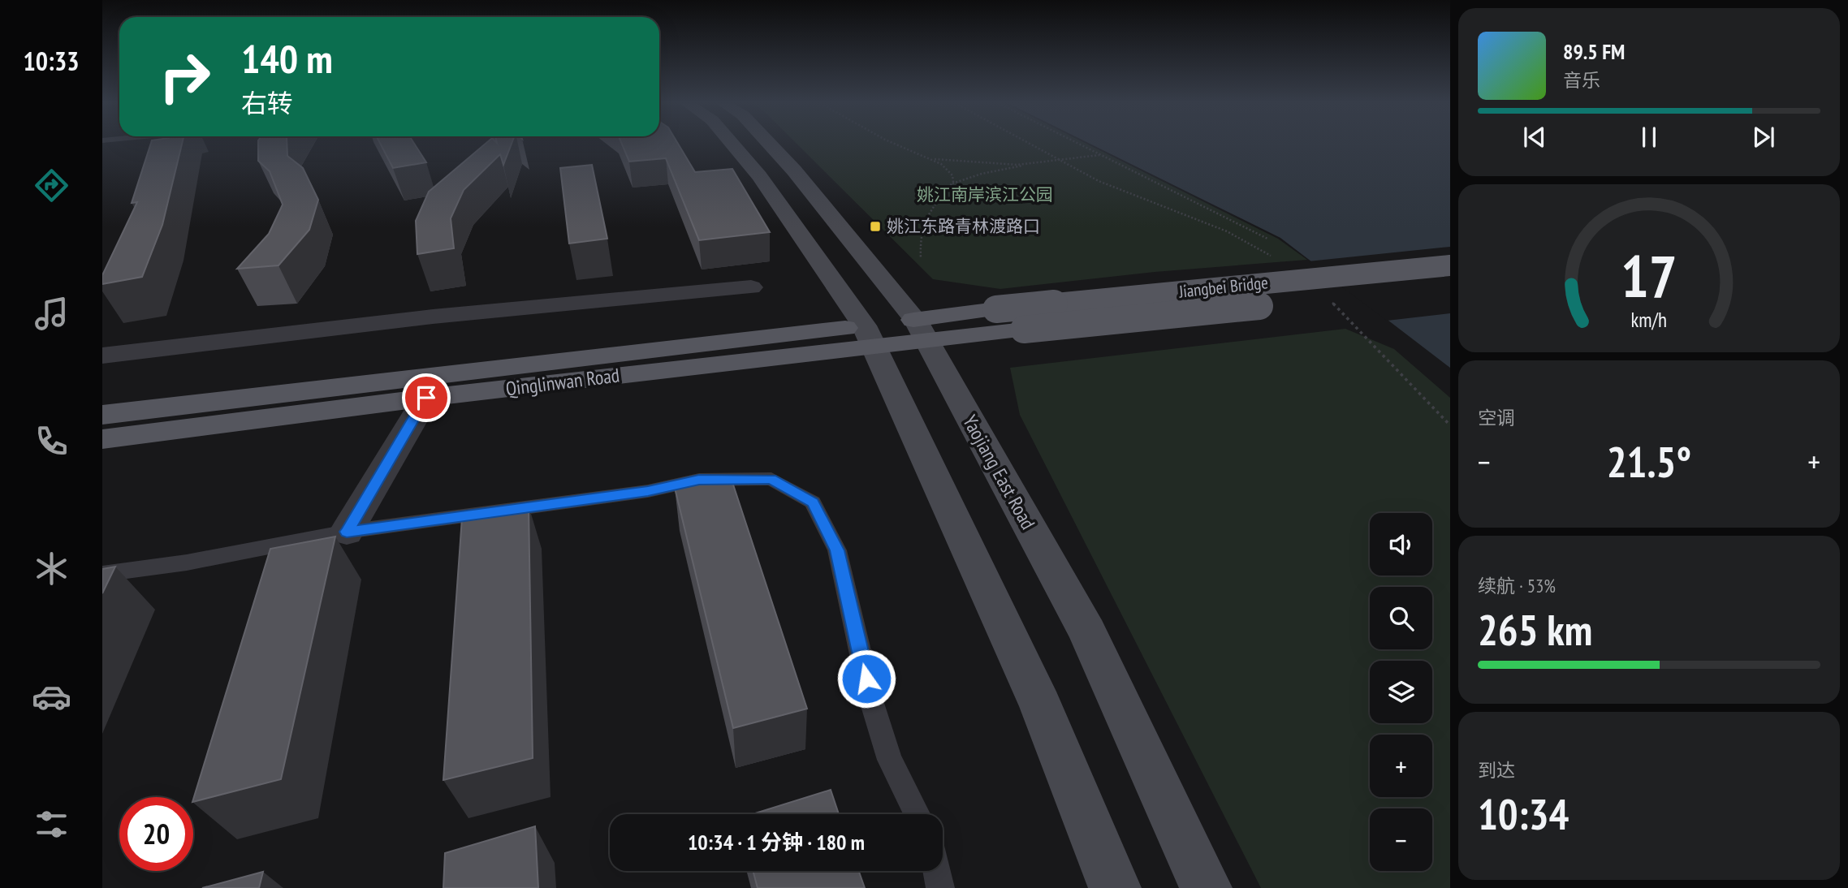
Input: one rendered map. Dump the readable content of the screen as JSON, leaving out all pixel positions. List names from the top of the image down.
{
  "streets": {
    "main road": ["Jiangbei Bridge", "Qinglinwan Road", "Yaojiang East Road"]
  },
  "crossings": [
    ["Jiangbei Bridge", "Qinglinwan Road"],
    ["Qinglinwan Road", "Yaojiang East Road"]
  ],
  "parks": ["姚江南岸滨江公园"],
  "places": {
    "transit": ["姚江东路青林渡路口"]
  },
  "page": {
    "tabs": "10:33",
    "turn": ["140 m", "右转"],
    "song": ["89.5 FM", "音乐"],
    "tile": [
      "空调",
      ["续航 · 53%", "265 km"],
      ["到达", "10:34"]
    ],
    "heat": ["−", "21.5°", "+"],
    "map_buttons": ["+", "−"],
    "limit": "20",
    "trip": "10:34 · 1 分钟 · 180 m",
    "gauge": ["17", "km/h"]
  }
}
